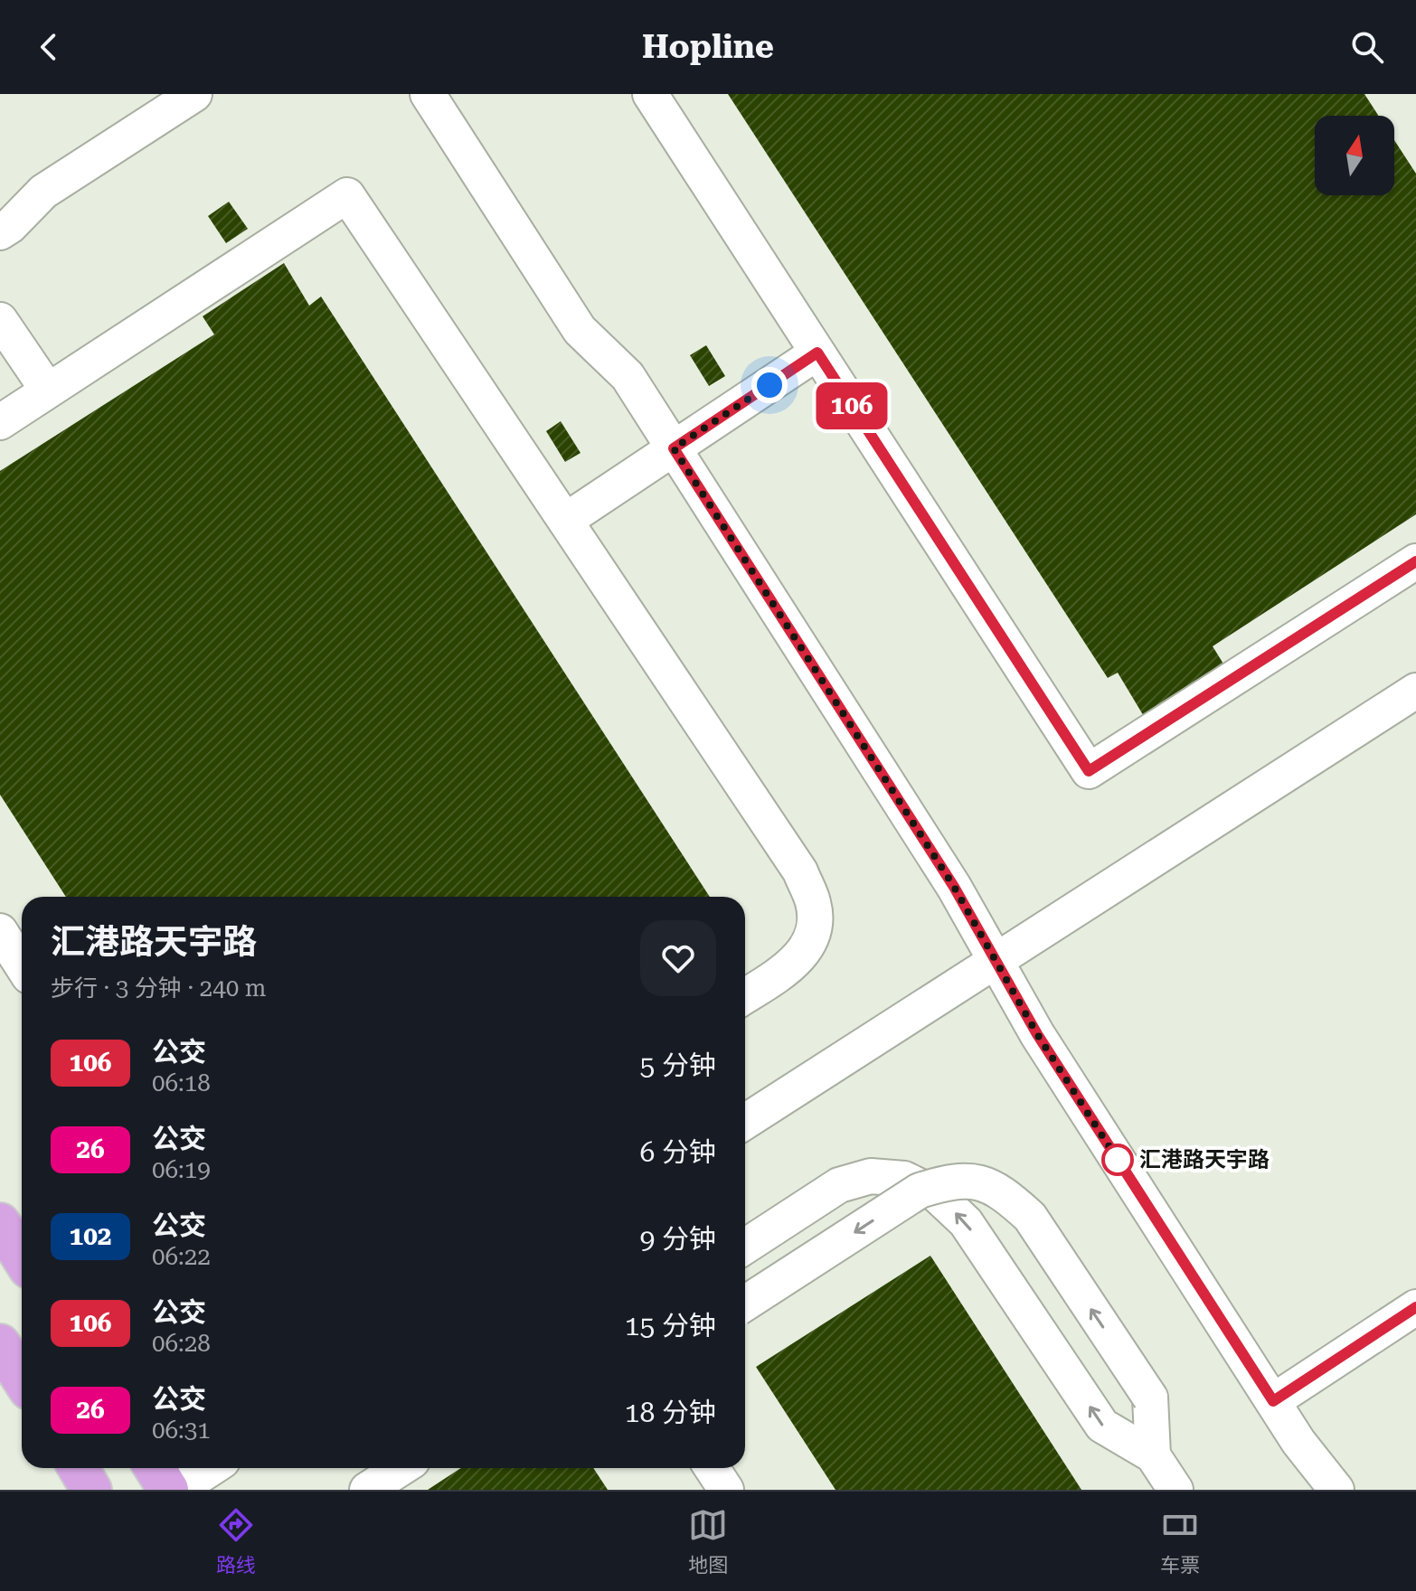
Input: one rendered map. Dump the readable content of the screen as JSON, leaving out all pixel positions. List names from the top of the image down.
{
  "places": ["汇港路天宇路"],
  "lines": ["bus line 106"],
  "north": "top",
  "page": {
    "header": "Hopline",
    "on_map": "106",
    "heading": ["汇港路天宇路", "步行 · 3 分钟 · 240 m"],
    "list": [
      {
        "mark": "106",
        "name": "公交",
        "note": "06:18",
        "value": "5 分钟"
      },
      {
        "mark": "26",
        "name": "公交",
        "note": "06:19",
        "value": "6 分钟"
      },
      {
        "mark": "102",
        "name": "公交",
        "note": "06:22",
        "value": "9 分钟"
      },
      {
        "mark": "106",
        "name": "公交",
        "note": "06:28",
        "value": "15 分钟"
      },
      {
        "mark": "26",
        "name": "公交",
        "note": "06:31",
        "value": "18 分钟"
      }
    ],
    "tabs": ["路线", "地图", "车票"]
  }
}
